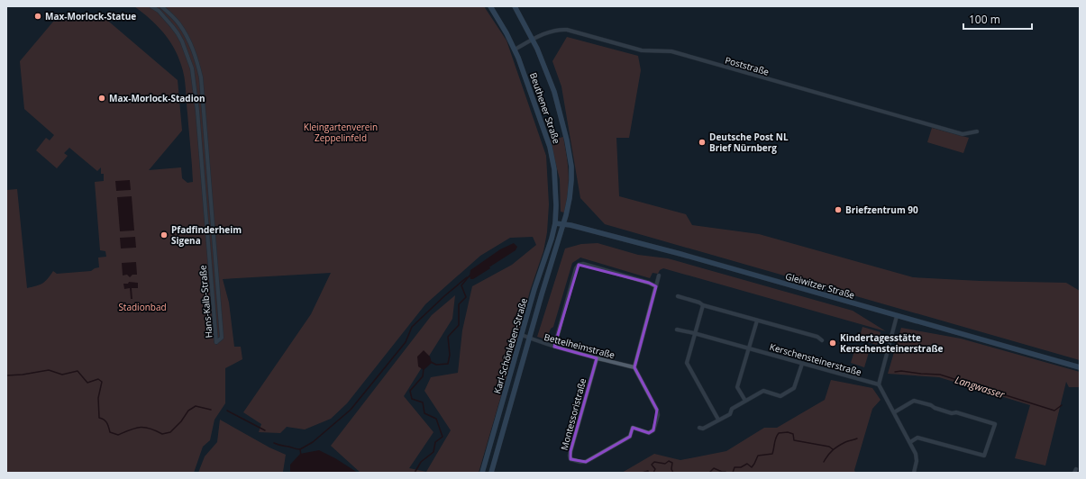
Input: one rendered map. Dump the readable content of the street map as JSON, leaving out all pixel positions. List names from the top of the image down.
{
  "streets": {
    "main road": ["Beuthener Straße", "Gleiwitzer Straße", "Karl-Schönleben-Straße"],
    "street": [
      "Poststraße",
      "Hans-Kalb-Straße",
      "Bettelheimstraße",
      "Kerschensteinerstraße",
      "Montessoristraße"
    ]
  },
  "crossings": [
    ["Poststraße", "Beuthener Straße"],
    ["Beuthener Straße", "Gleiwitzer Straße"],
    ["Beuthener Straße", "Karl-Schönleben-Straße"],
    ["Gleiwitzer Straße", "Karl-Schönleben-Straße"],
    ["Karl-Schönleben-Straße", "Bettelheimstraße"],
    ["Bettelheimstraße", "Montessoristraße"]
  ],
  "water": ["Langwasser"],
  "parks": ["Kleingartenverein Zeppelinfeld", "Stadionbad"],
  "places": [
    "Max-Morlock-Statue",
    "Max-Morlock-Stadion",
    "Deutsche Post NL Brief Nürnberg",
    "Briefzentrum 90",
    "Pfadfinderheim Sigena",
    "Kindertagesstätte Kerschensteinerstraße"
  ],
  "scale_bar": "100 m"
}
